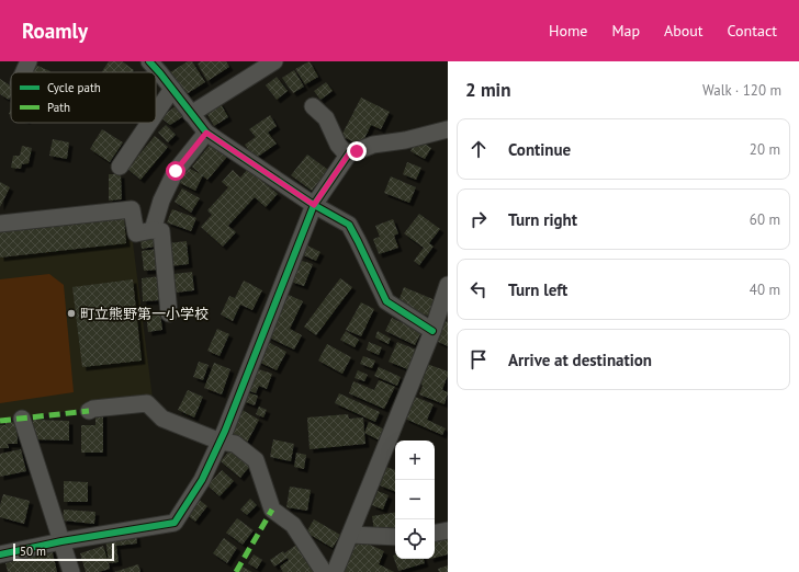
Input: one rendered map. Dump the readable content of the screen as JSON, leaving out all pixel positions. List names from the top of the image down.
{
  "places": ["町立熊野第一小学校"],
  "legend": ["Cycle path", "Path"],
  "scale_bar": "50 m",
  "page": {
    "header": "Roamly",
    "nav": [
      "Home",
      "Map",
      "About",
      "Contact"
    ],
    "heading": ["2 min", "Walk · 120 m"],
    "list": [
      ["Continue", "20 m"],
      ["Turn right", "60 m"],
      ["Turn left", "40 m"],
      "Arrive at destination"
    ],
    "map_buttons": ["+", "−"],
    "scale": "50 m"
  }
}
